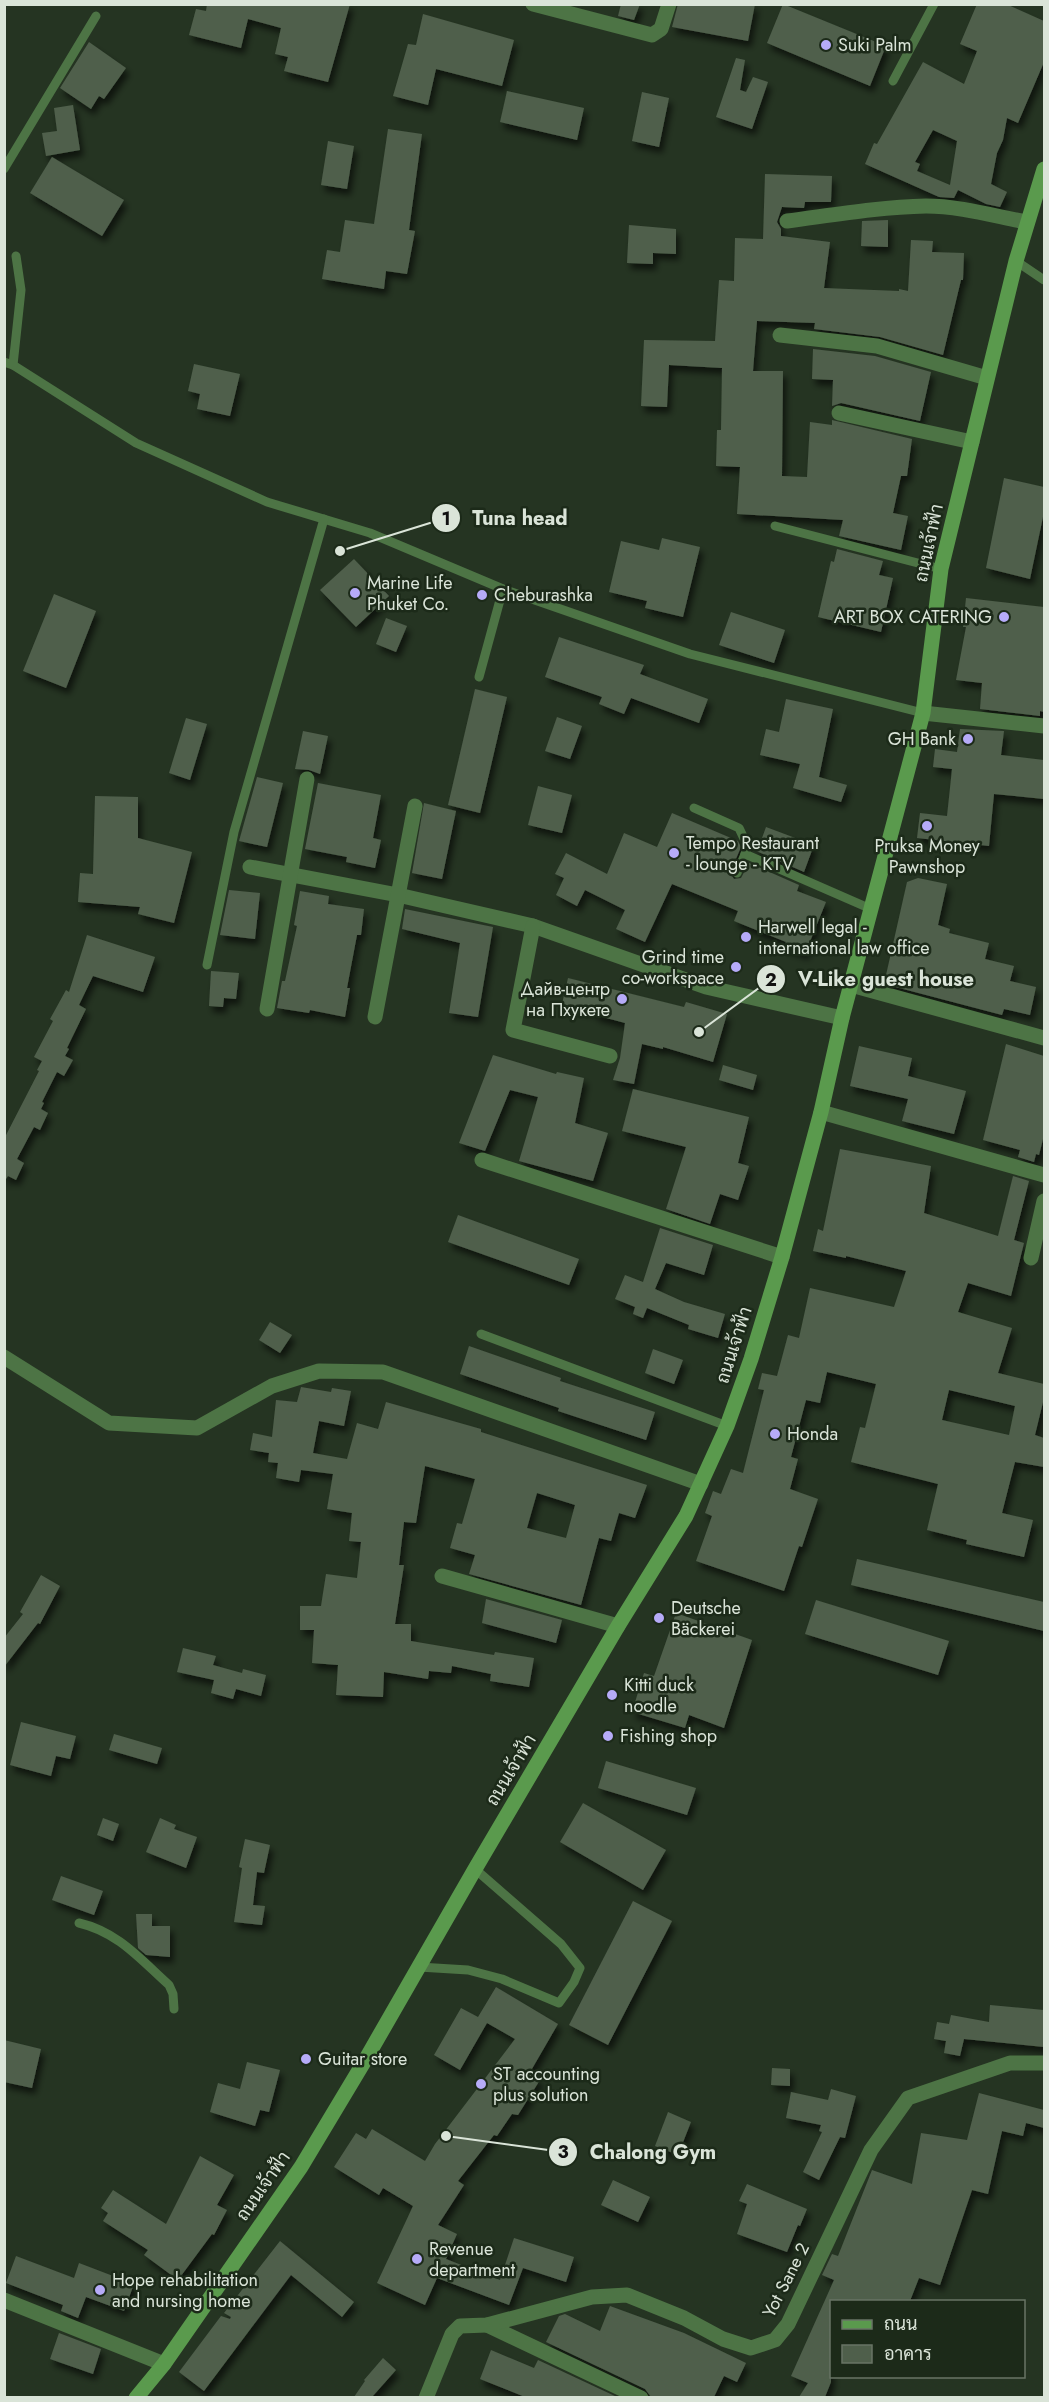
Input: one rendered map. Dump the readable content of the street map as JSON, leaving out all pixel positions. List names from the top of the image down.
{
  "streets": {
    "main road": ["ถนนเจ้าฟ้า"],
    "street": ["Yot Sane 2"]
  },
  "places": [
    "Suki Palm",
    "Tuna head",
    "Marine Life Phuket Co.",
    "Cheburashka",
    "ART BOX CATERING",
    "GH Bank",
    "Pruksa Money Pawnshop",
    "Tempo Restaurant - lounge - KTV",
    "Harwell legal - international law office",
    "Grind time co-workspace",
    "Дайв-центр на Пхукете",
    "V-Like guest house",
    "Honda",
    "Deutsche Bäckerei",
    "Kitti duck noodle",
    "Fishing shop",
    "Guitar store",
    "ST accounting plus solution",
    "Chalong Gym",
    "Revenue department",
    "Hope rehabilitation and nursing home"
  ],
  "legend": ["ถนน", "อาคาร"]
}
